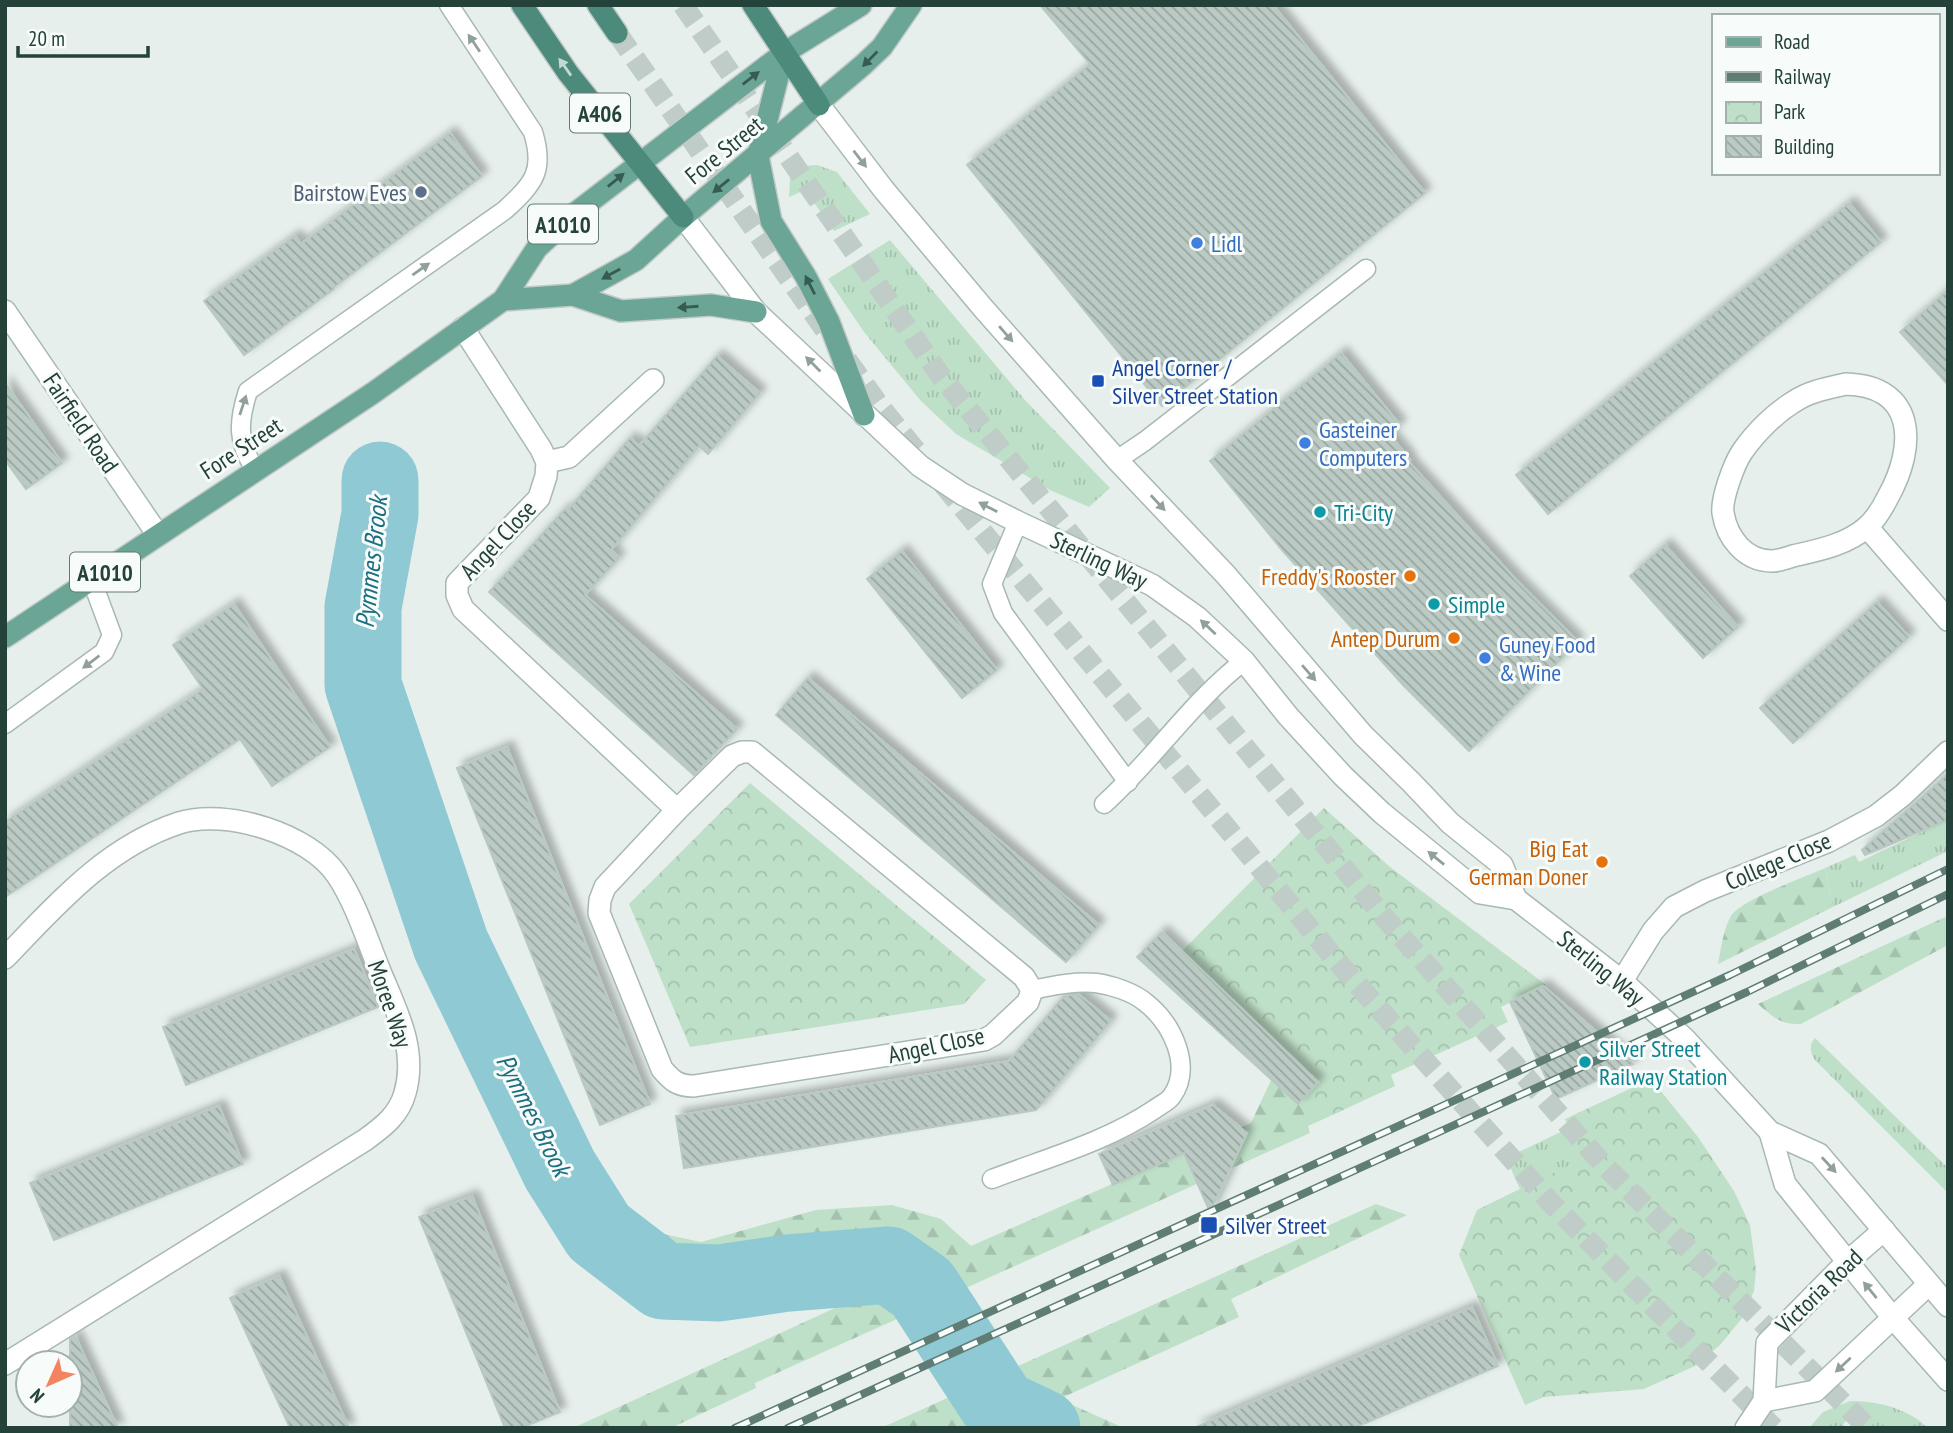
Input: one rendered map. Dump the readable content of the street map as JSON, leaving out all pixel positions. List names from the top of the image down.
{
  "streets": {
    "highway": ["A406"],
    "main road": ["Fore Street", "A1010"],
    "street": [
      "Fairfield Road",
      "Angel Close",
      "Sterling Way",
      "College Close",
      "Moree Way",
      "Victoria Road"
    ]
  },
  "crossings": [
    ["A406", "Fore Street"],
    ["A406", "Sterling Way"],
    ["Fore Street", "Fairfield Road"],
    ["Fore Street", "Sterling Way"],
    ["Sterling Way", "College Close"],
    ["Sterling Way", "Victoria Road"]
  ],
  "water": ["Pymmes Brook"],
  "places": {
    "other": [
      "Bairstow Eves",
      "Lidl",
      "Gasteiner Computers",
      "Tri-City",
      "Freddy's Rooster",
      "Simple",
      "Antep Durum",
      "Guney Food & Wine",
      "Big Eat German Doner",
      "Silver Street Railway Station"
    ],
    "transit": ["Angel Corner / Silver Street Station", "Silver Street"]
  },
  "legend": [
    "Road",
    "Railway",
    "Park",
    "Building"
  ],
  "scale_bar": "20 m",
  "north": "bottom left"
}
